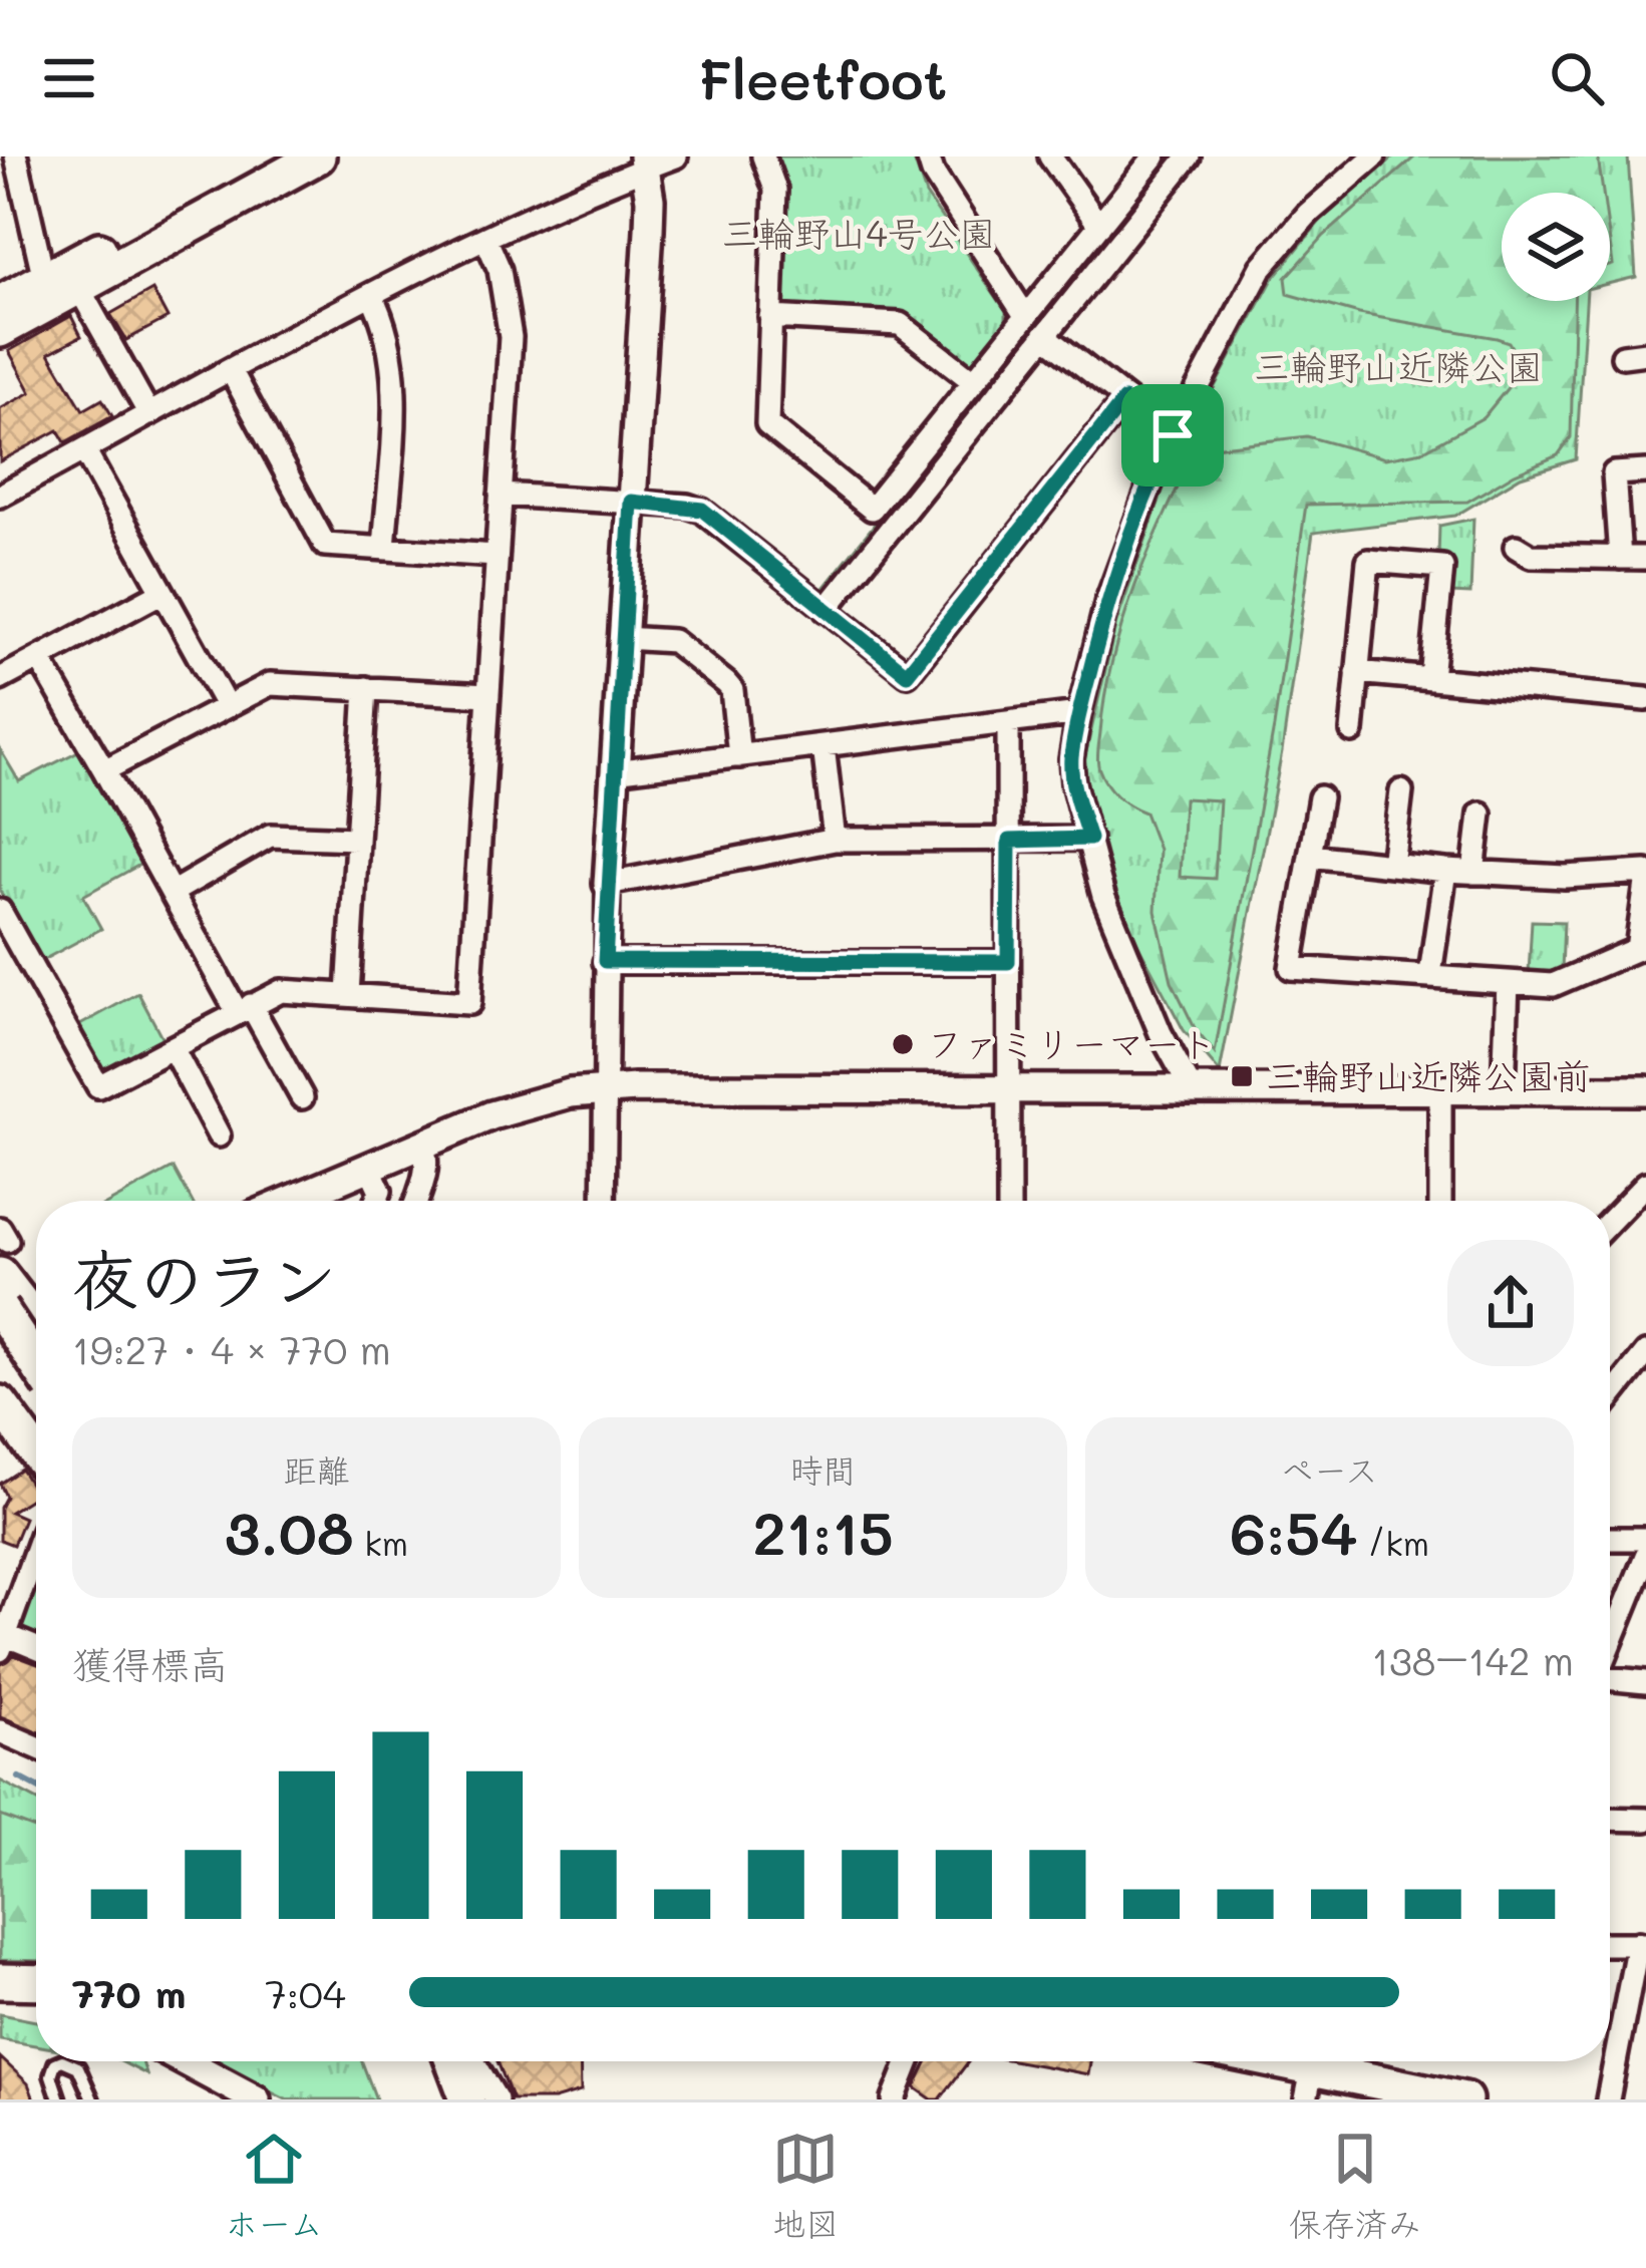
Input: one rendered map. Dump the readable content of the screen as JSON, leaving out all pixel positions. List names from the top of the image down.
{
  "parks": ["三輪野山4号公園", "三輪野山近隣公園"],
  "places": {
    "other": ["ファミリーマート"],
    "transit": ["三輪野山近隣公園前"]
  },
  "page": {
    "header": "Fleetfoot",
    "heading": ["夜のラン", "19:27 · 4 × 770 m"],
    "stats": [
      ["距離", "3.08 km"],
      ["時間", "21:15"],
      ["ペース", "6:54 /km"]
    ],
    "chart": ["獲得標高", "138–142 m"],
    "list": [
      {
        "name": "770 m",
        "note": "7:04"
      }
    ],
    "tabs": ["ホーム", "地図", "保存済み"]
  }
}
